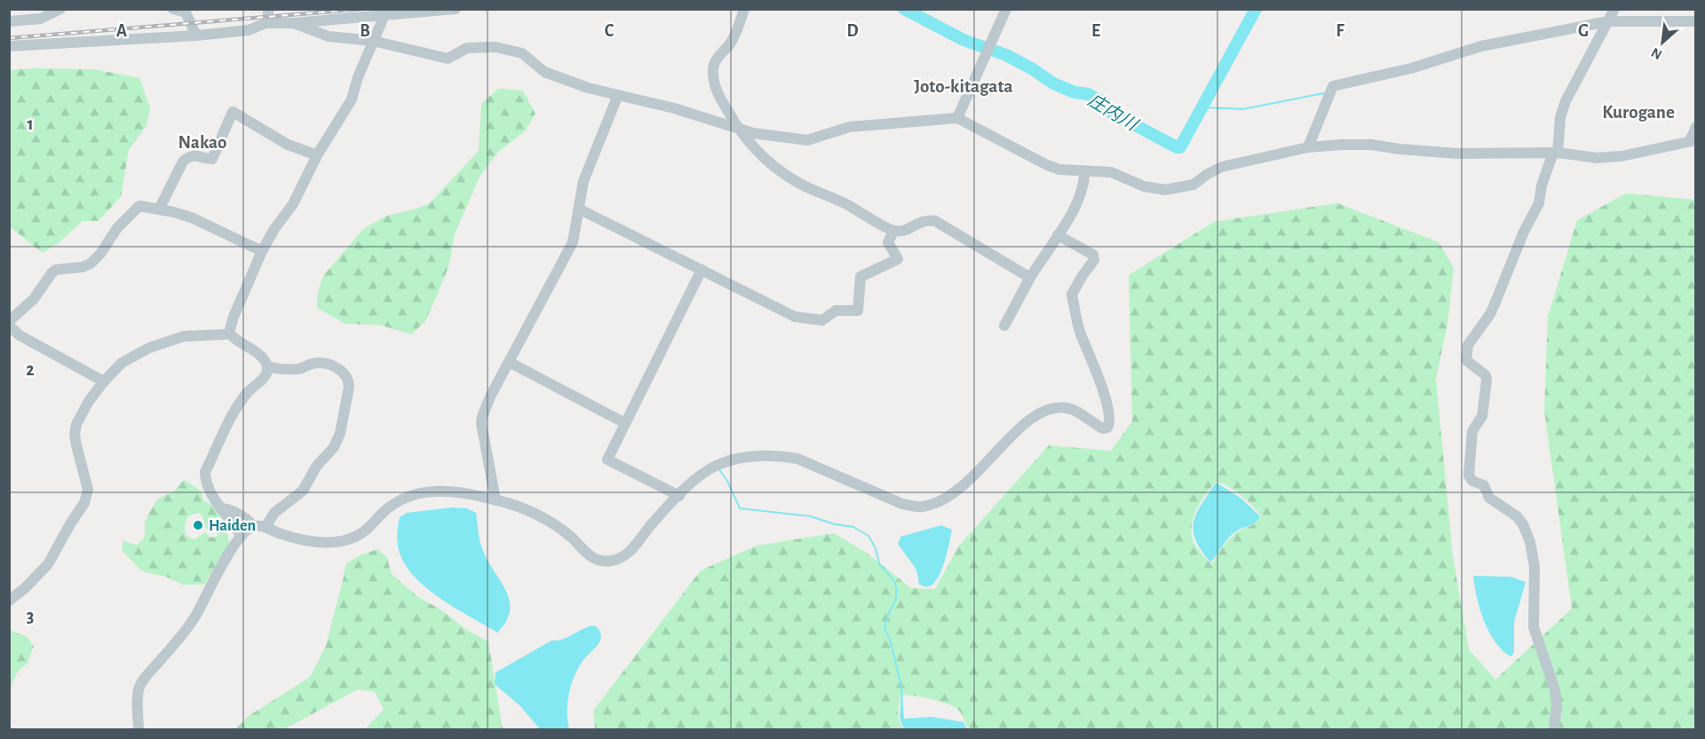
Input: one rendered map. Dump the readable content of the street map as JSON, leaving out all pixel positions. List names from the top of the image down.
{
  "districts": ["Joto-kitagata", "Kurogane", "Nakao"],
  "water": ["庄内川"],
  "places": ["Haiden"],
  "north": "bottom left",
  "grid": {
    "columns": [
      "A",
      "B",
      "C",
      "D",
      "E",
      "F",
      "G"
    ],
    "rows": ["1", "2", "3"]
  }
}
